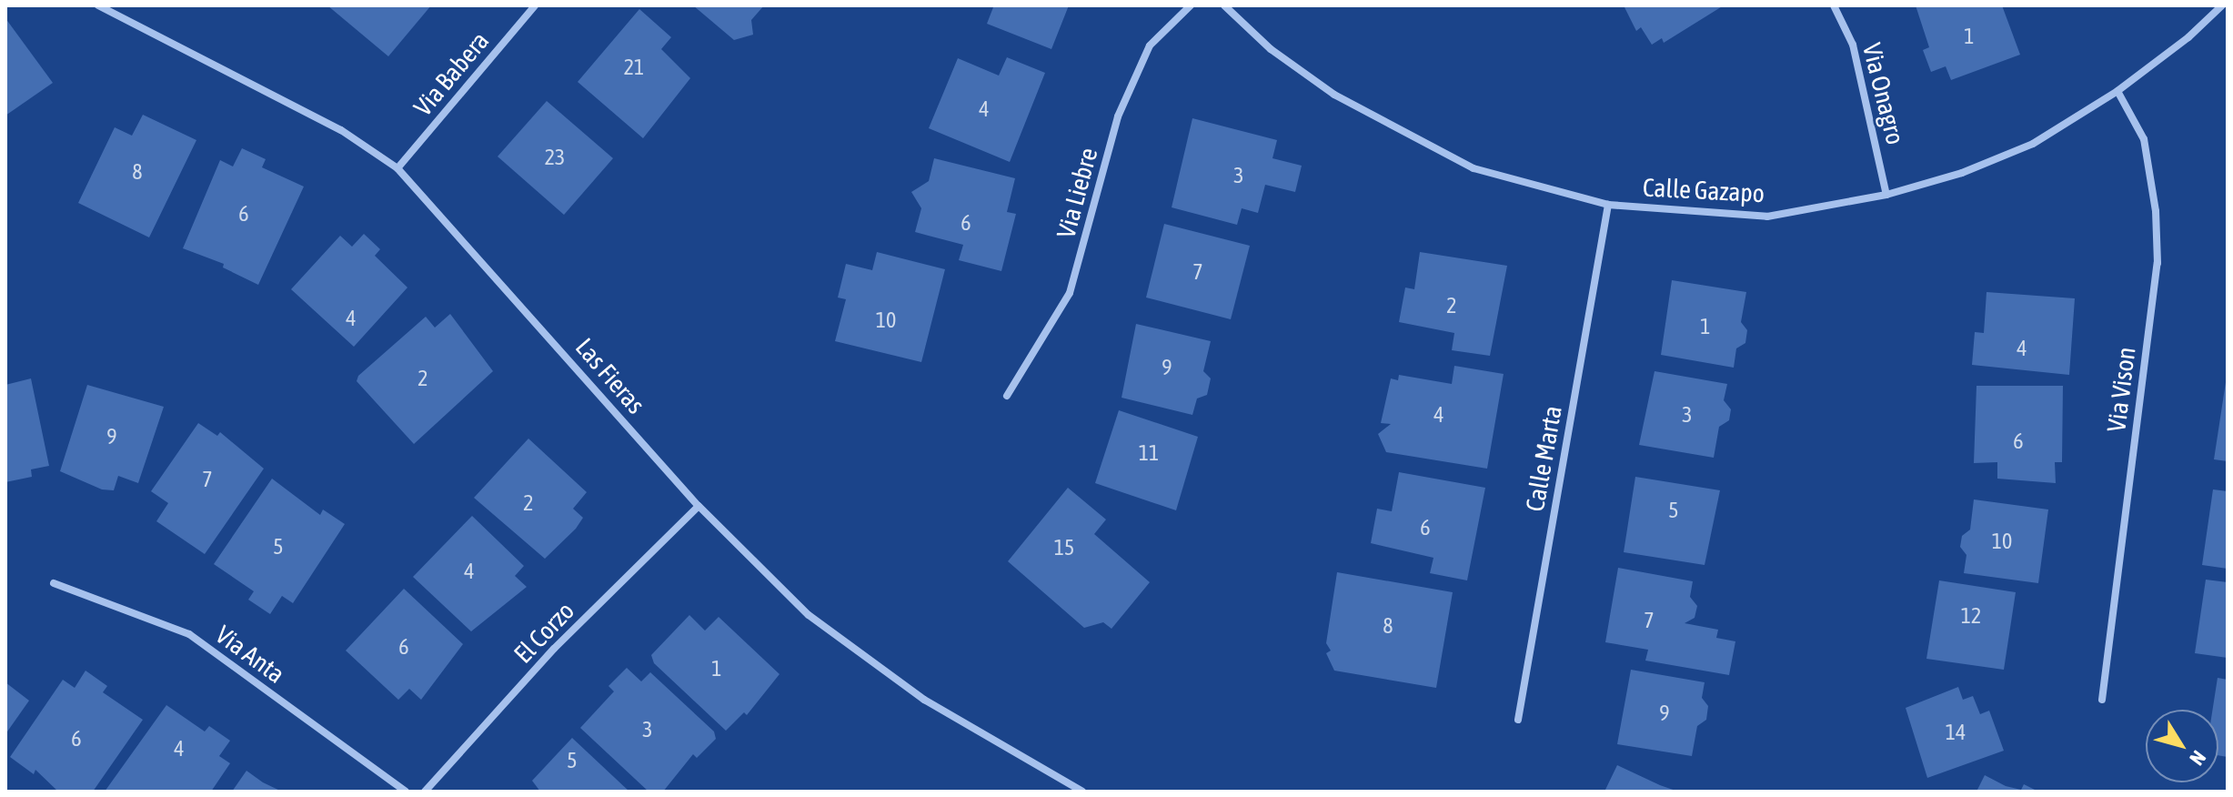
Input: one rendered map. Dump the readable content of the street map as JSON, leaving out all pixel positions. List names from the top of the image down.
{
  "streets": {
    "street": [
      "Via Babera",
      "Via Onagro",
      "Calle Gazapo",
      "Via Liebre",
      "Las Fieras",
      "Via Vison",
      "Calle Marta",
      "El Corzo",
      "Via Anta"
    ]
  },
  "crossings": [
    ["Via Babera", "Las Fieras"],
    ["Via Onagro", "Calle Gazapo"],
    ["Calle Gazapo", "Via Vison"],
    ["Calle Gazapo", "Calle Marta"],
    ["Las Fieras", "El Corzo"]
  ],
  "house_numbers": [
    "1",
    "21",
    "4",
    "23",
    "8",
    "3",
    "6",
    "6",
    "7",
    "2",
    "4",
    "10",
    "1",
    "4",
    "9",
    "2",
    "4",
    "3",
    "9",
    "6",
    "11",
    "7",
    "2",
    "5",
    "6",
    "10",
    "5",
    "15",
    "4",
    "12",
    "7",
    "8",
    "6",
    "1",
    "9",
    "3",
    "14",
    "6",
    "4",
    "5"
  ],
  "north": "bottom right"
}
